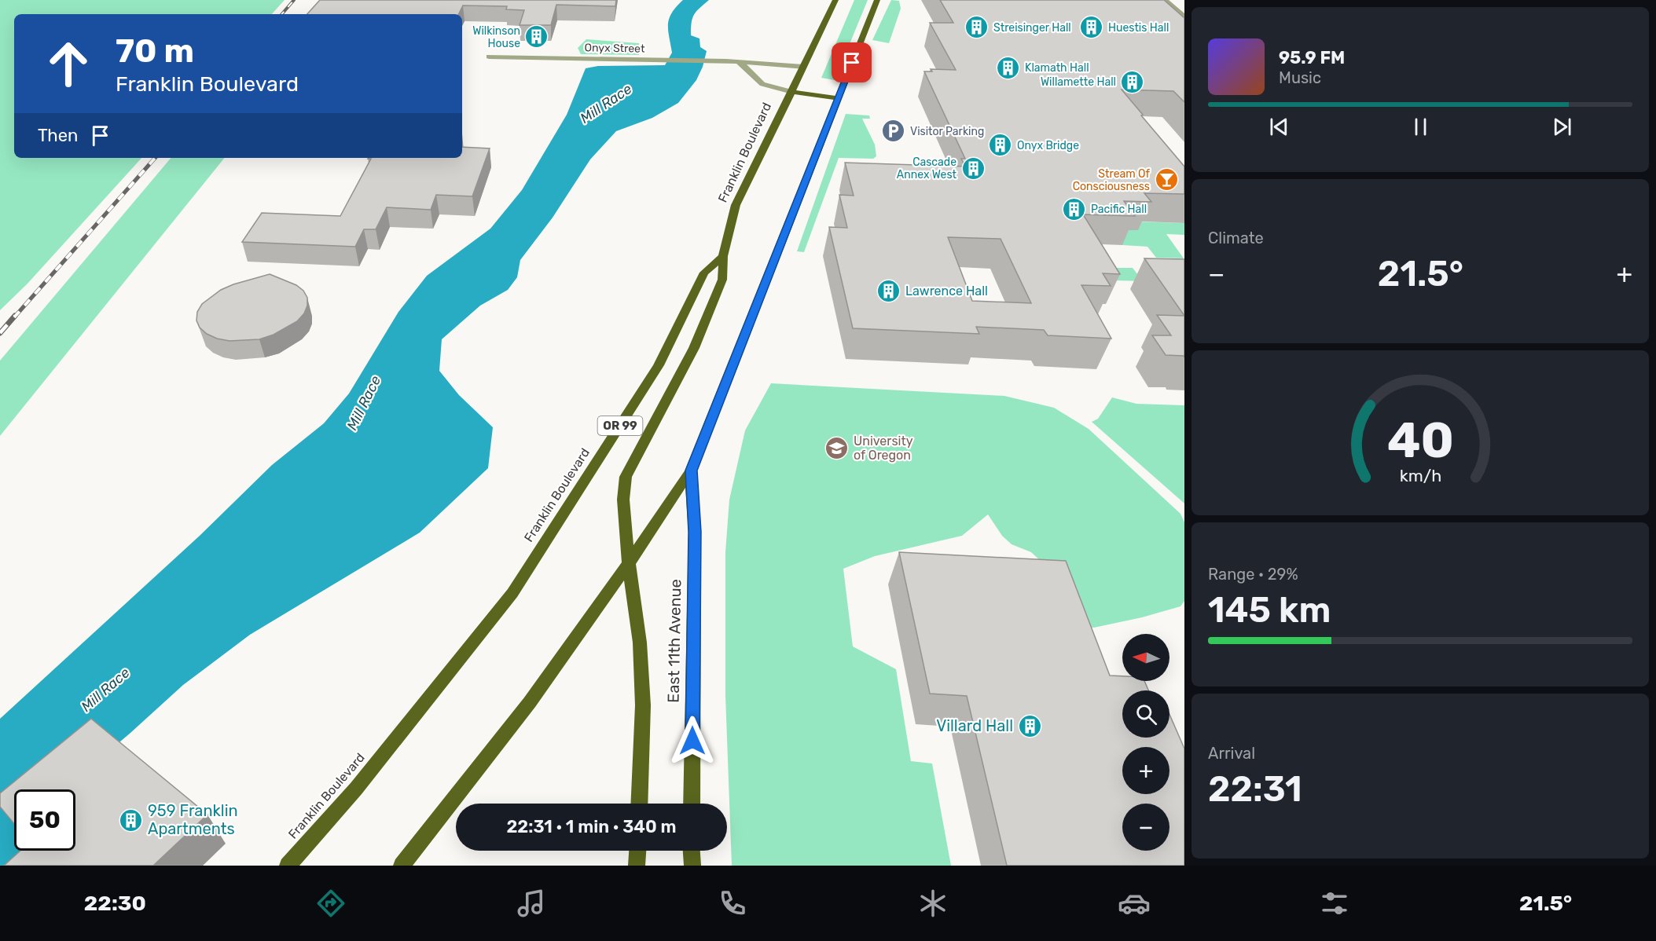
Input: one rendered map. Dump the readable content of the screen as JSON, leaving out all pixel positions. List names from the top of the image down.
{
  "streets": {
    "main road": ["Franklin Boulevard", "OR 99", "East 11th Avenue"],
    "street": ["Onyx Street"]
  },
  "crossings": [
    ["Onyx Street", "Franklin Boulevard"]
  ],
  "water": ["Mill Race"],
  "places": {
    "building": [
      "Streisinger Hall",
      "Huestis Hall",
      "Wilkinson House",
      "Klamath Hall",
      "Willamette Hall",
      "Onyx Bridge",
      "Cascade Annex West",
      "Pacific Hall",
      "Lawrence Hall",
      "Villard Hall",
      "959 Franklin Apartments"
    ],
    "parking": ["Visitor Parking"],
    "bar": ["Stream Of Consciousness"],
    "school or university": ["University of Oregon"]
  },
  "north": "left",
  "page": {
    "turn": ["70 m", "Franklin Boulevard"],
    "song": ["95.9 FM", "Music"],
    "then": "Then",
    "tile": [
      "Climate",
      ["Range · 29%", "145 km"],
      ["Arrival", "22:31"]
    ],
    "heat": ["−", "21.5°", "+"],
    "map_buttons": ["+", "−"],
    "limit": "50",
    "trip": "22:31 · 1 min · 340 m",
    "tabs": ["22:30", "21.5°"],
    "gauge": ["40", "km/h"]
  }
}
